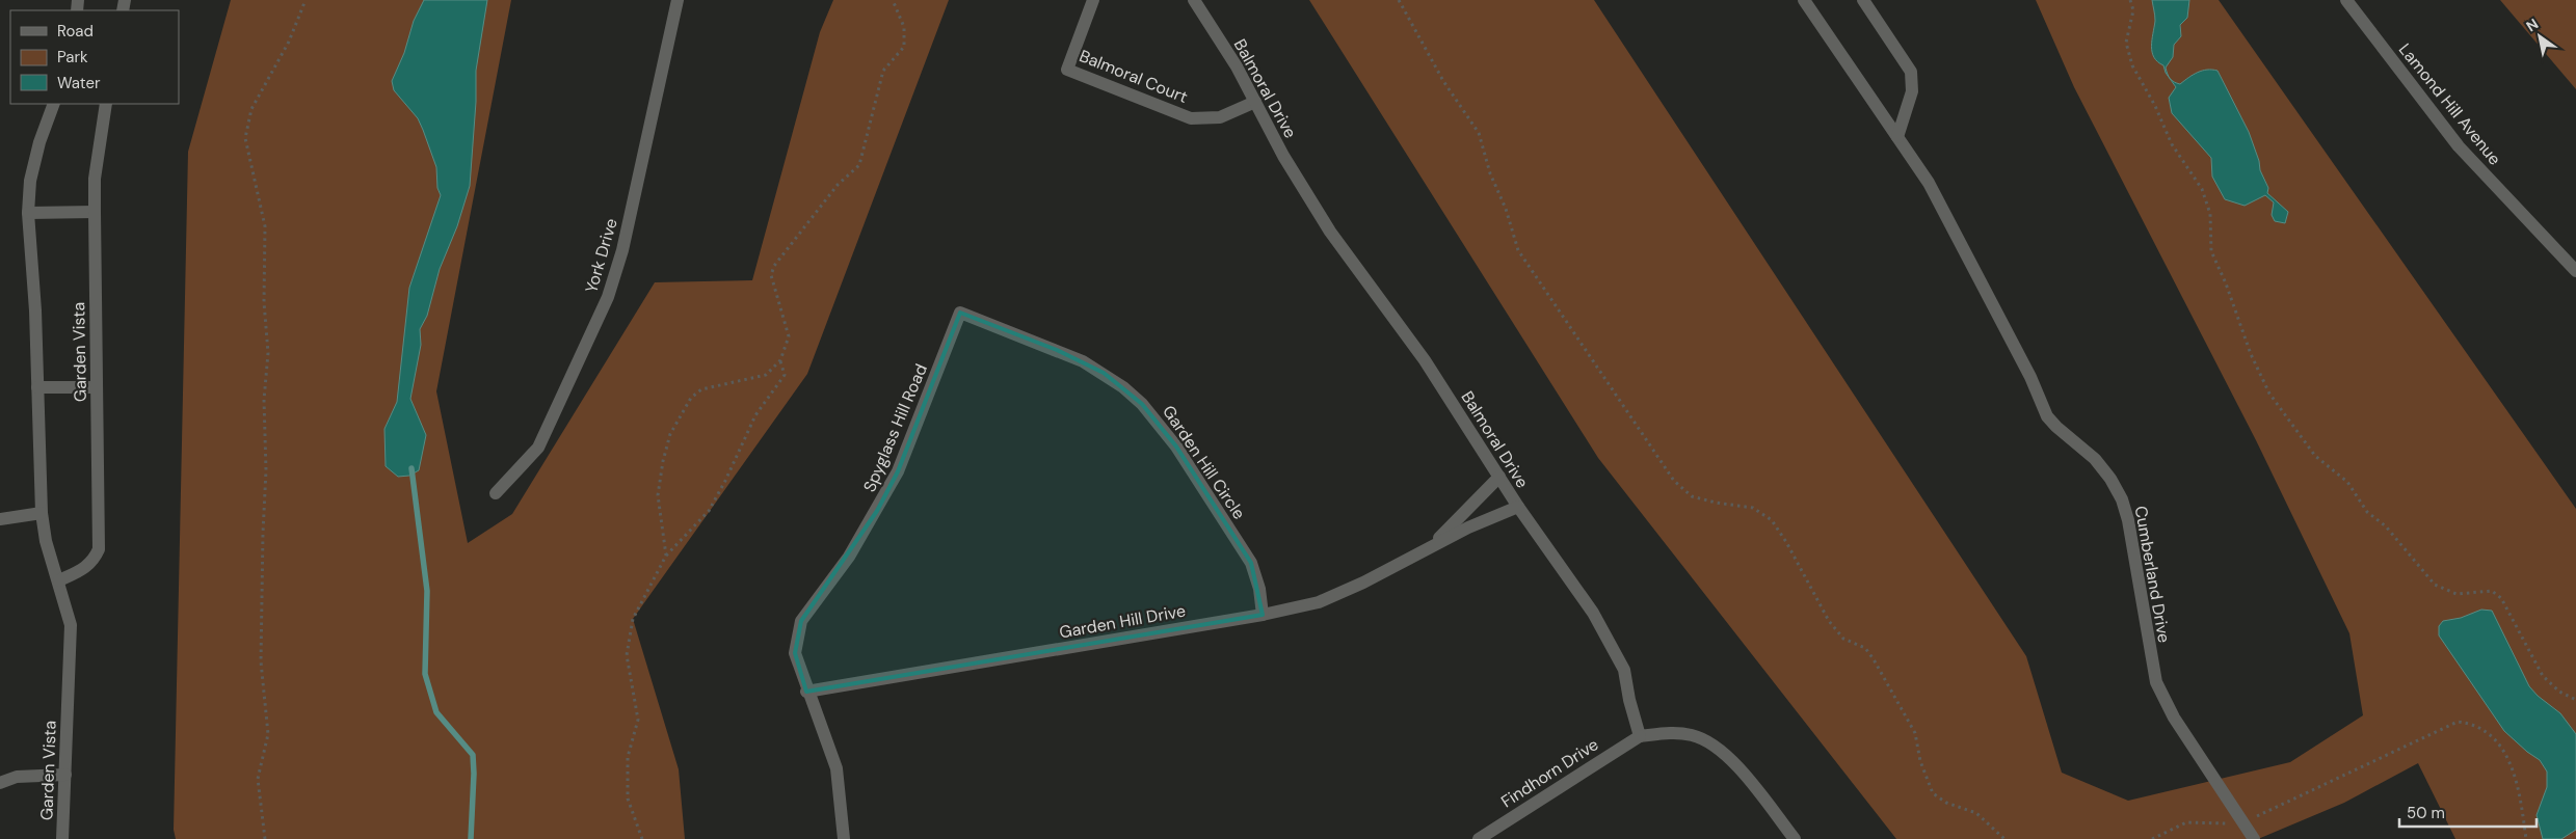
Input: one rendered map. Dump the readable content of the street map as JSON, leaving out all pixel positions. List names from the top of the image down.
{
  "streets": {
    "street": [
      "Balmoral Court",
      "Balmoral Drive",
      "Lamond Hill Avenue",
      "York Drive",
      "Garden Vista",
      "Spyglass Hill Road",
      "Garden Hill Circle",
      "Cumberland Drive",
      "Garden Hill Drive",
      "Findhorn Drive"
    ]
  },
  "crossings": [
    ["Balmoral Court", "Balmoral Drive"],
    ["Balmoral Drive", "Garden Hill Drive"],
    ["Balmoral Drive", "Findhorn Drive"],
    ["Spyglass Hill Road", "Garden Hill Circle"],
    ["Spyglass Hill Road", "Garden Hill Drive"],
    ["Garden Hill Circle", "Garden Hill Drive"]
  ],
  "legend": ["Road", "Park", "Water"],
  "scale_bar": "50 m",
  "north": "top left"
}
